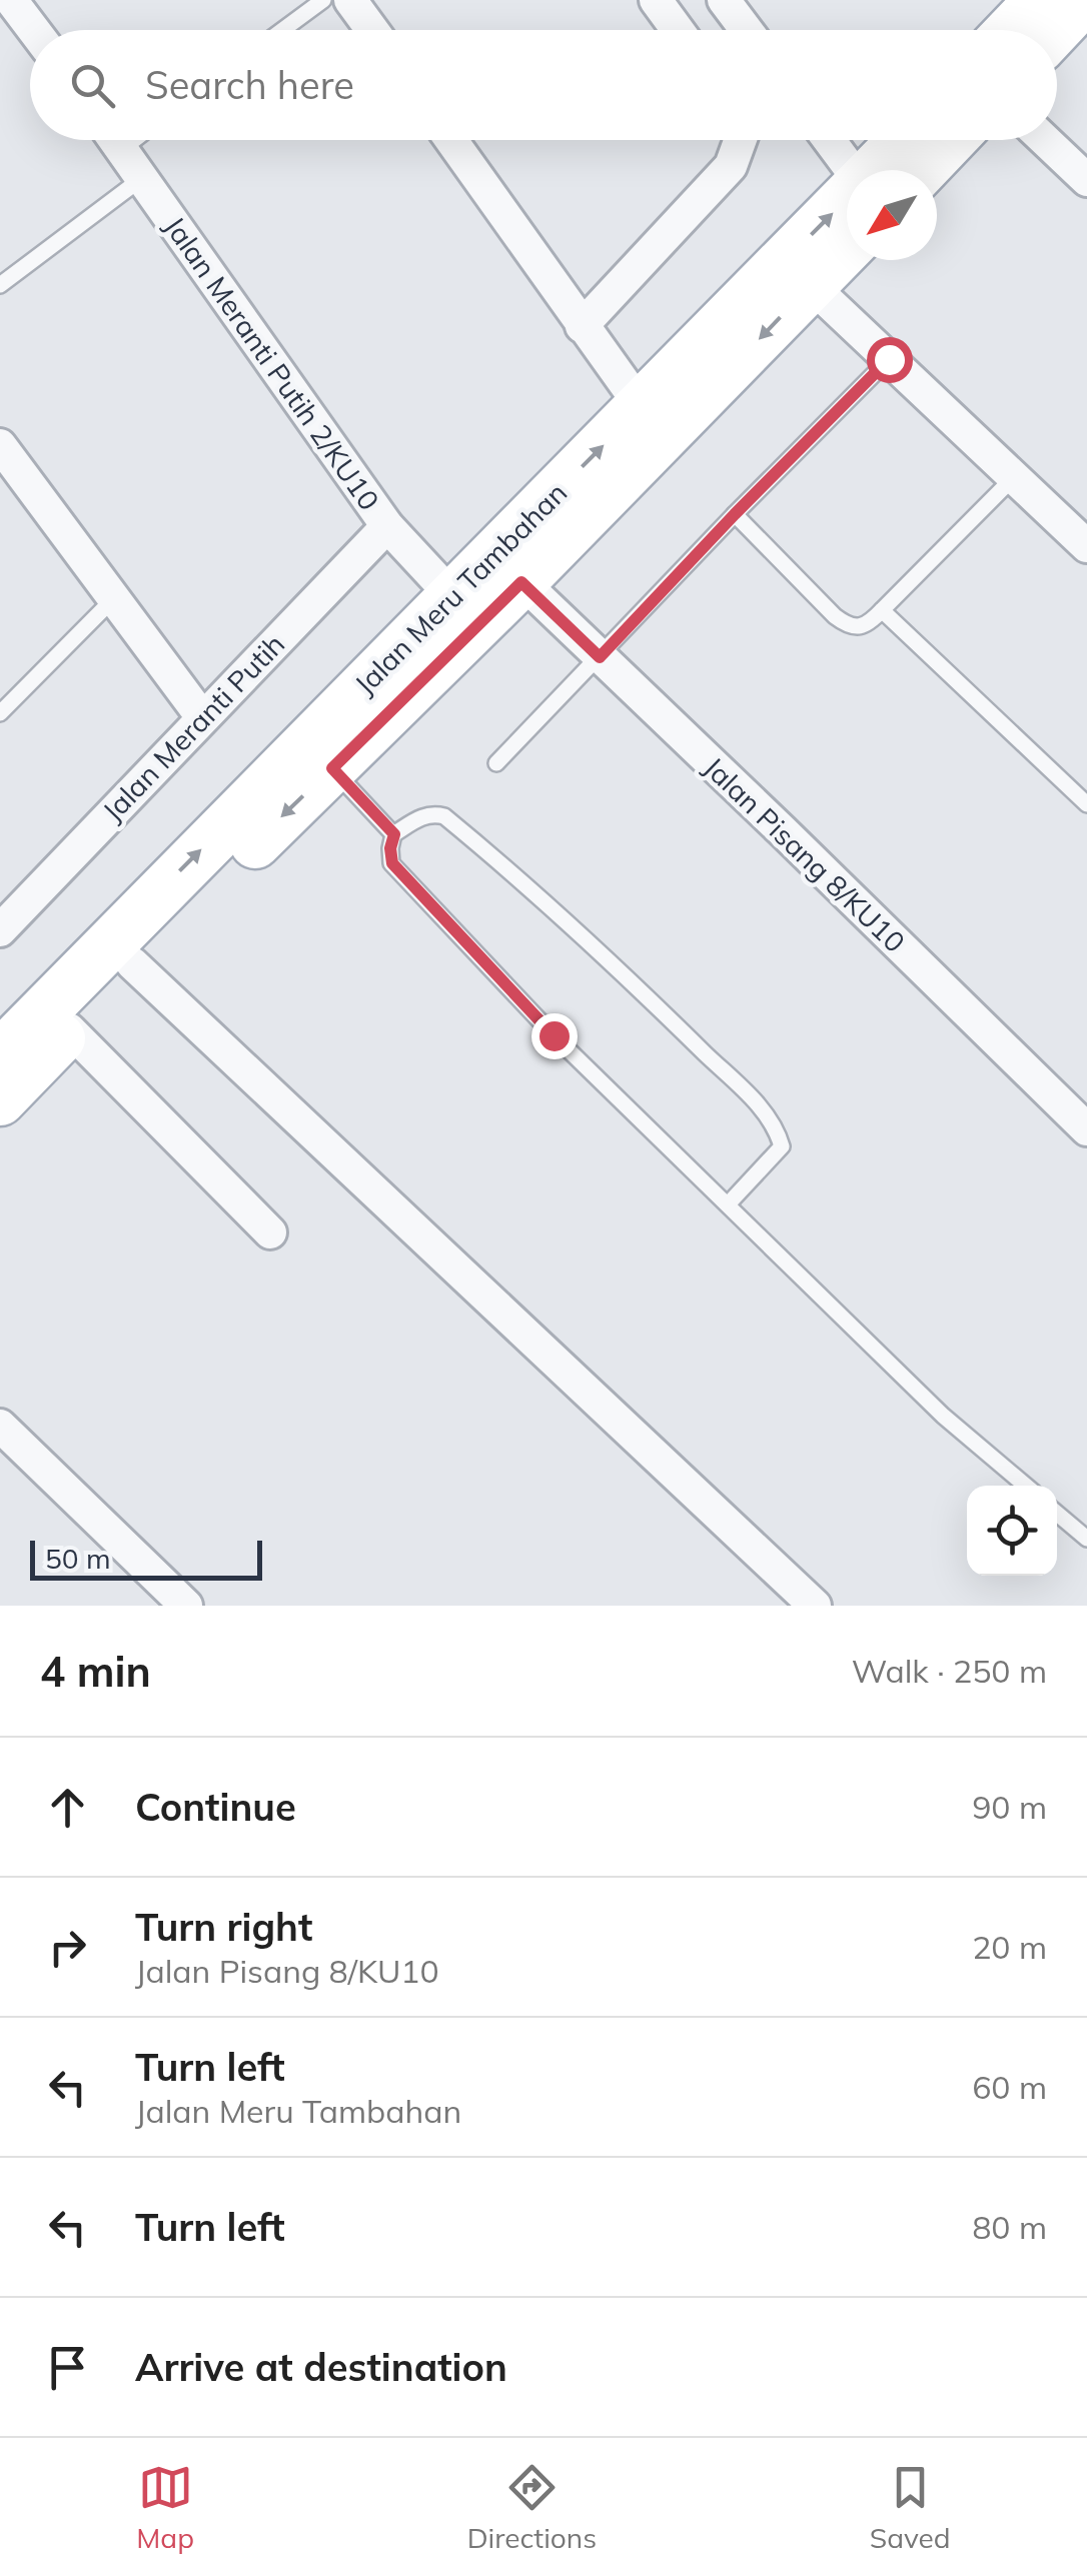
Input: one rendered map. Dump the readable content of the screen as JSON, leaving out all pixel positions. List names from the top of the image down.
{
  "streets": {
    "main road": ["Jalan Meru Tambahan"],
    "street": ["Jalan Meranti Putih 2/KU10", "Jalan Meranti Putih", "Jalan Pisang 8/KU10"]
  },
  "crossings": [
    ["Jalan Meranti Putih 2/KU10", "Jalan Meru Tambahan"],
    ["Jalan Meranti Putih 2/KU10", "Jalan Meranti Putih"],
    ["Jalan Meru Tambahan", "Jalan Pisang 8/KU10"]
  ],
  "scale_bar": "50 m",
  "north": "bottom left",
  "page": {
    "search": "Search here",
    "scale": "50 m",
    "heading": ["4 min", "Walk · 250 m"],
    "list": [
      ["Continue", "90 m"],
      ["Turn right", "Jalan Pisang 8/KU10", "20 m"],
      ["Turn left", "Jalan Meru Tambahan", "60 m"],
      ["Turn left", "80 m"],
      "Arrive at destination"
    ],
    "nav": ["Map", "Directions", "Saved"]
  }
}
